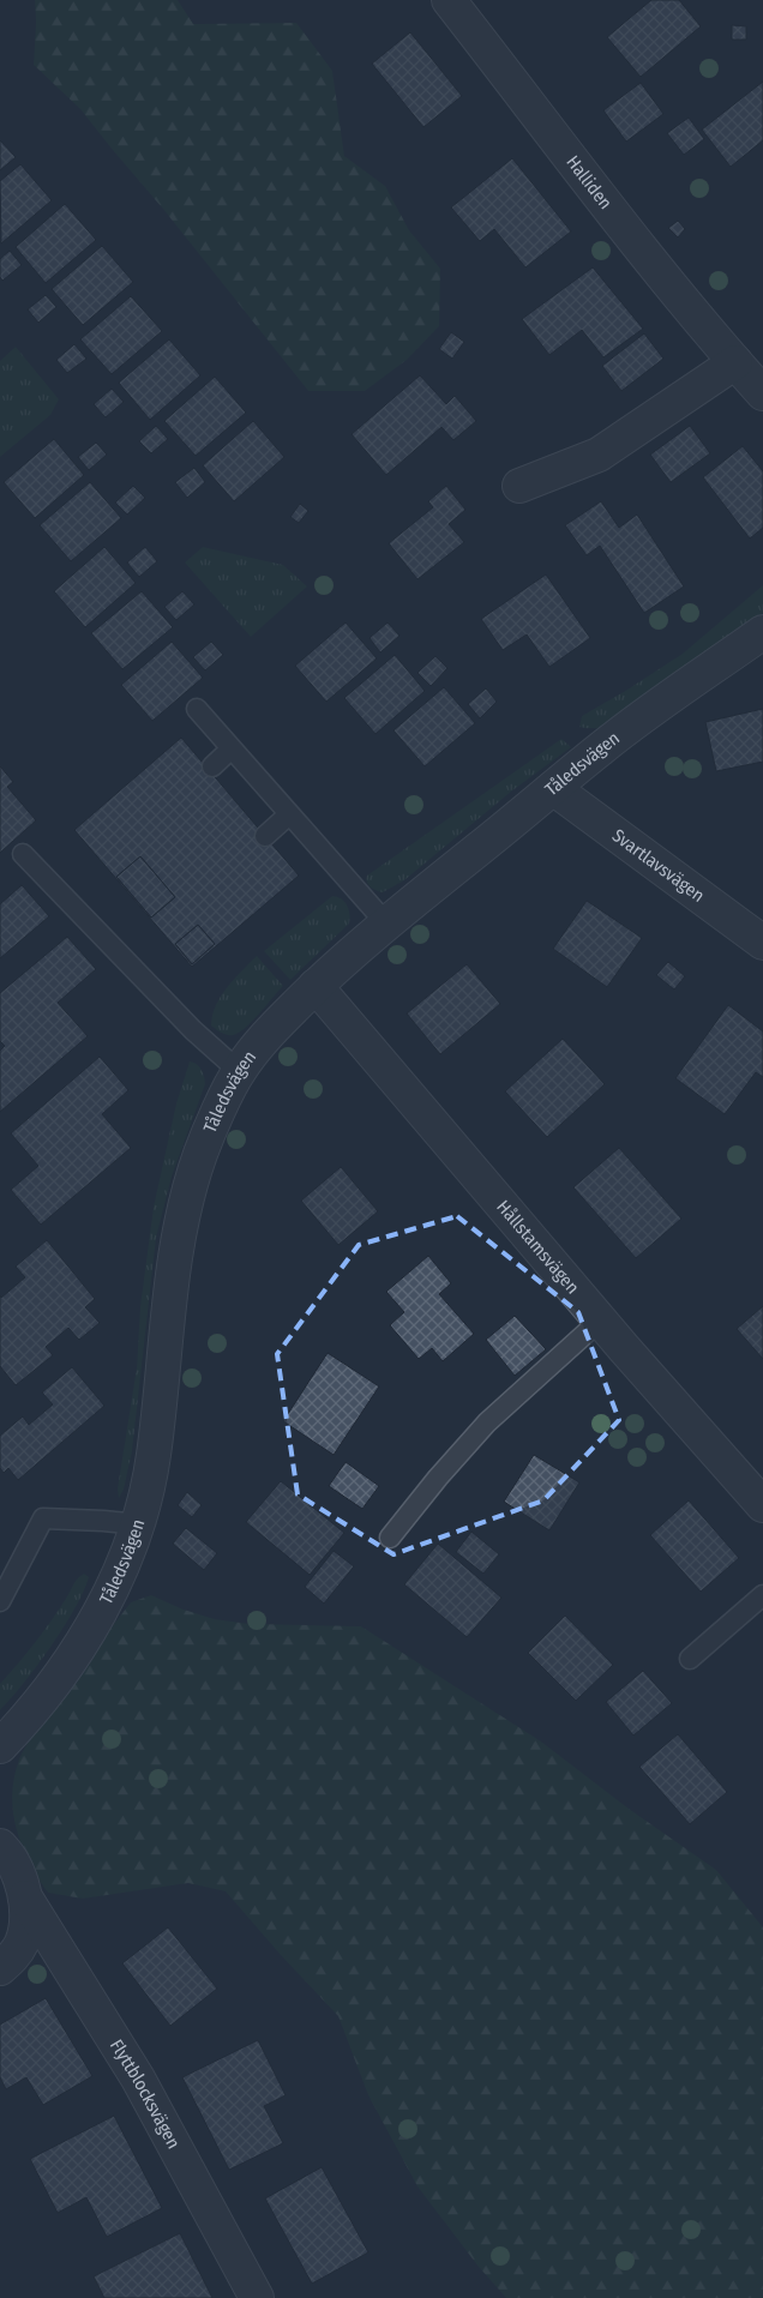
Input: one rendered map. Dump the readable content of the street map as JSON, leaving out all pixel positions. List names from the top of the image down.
{
  "streets": {
    "street": [
      "Halliden",
      "Tåledsvägen",
      "Svartlavsvägen",
      "Hållstamsvägen",
      "Flyttblocksvägen"
    ]
  },
  "crossings": [
    ["Tåledsvägen", "Svartlavsvägen"],
    ["Tåledsvägen", "Hållstamsvägen"]
  ]
}
